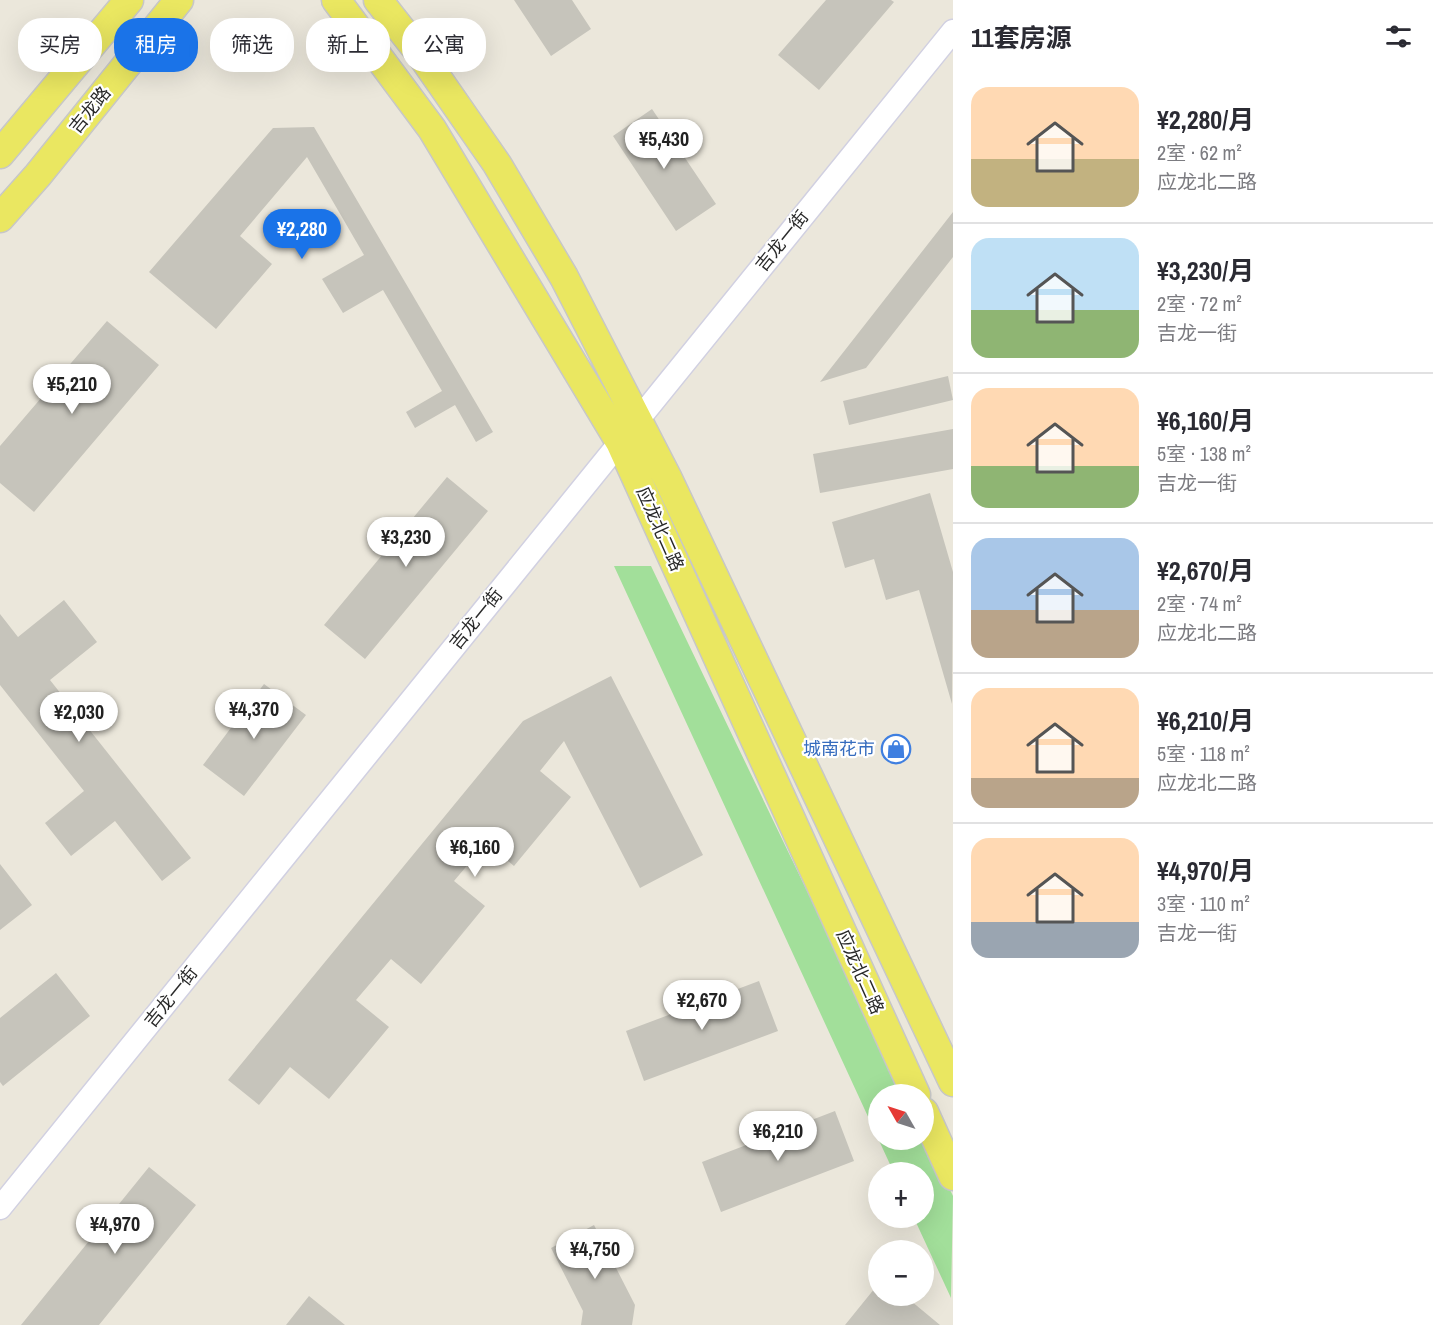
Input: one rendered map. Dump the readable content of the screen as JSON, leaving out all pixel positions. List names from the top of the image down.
{
  "streets": {
    "main road": ["吉龙路", "应龙北二路"],
    "street": ["吉龙一街"]
  },
  "crossings": [
    ["吉龙一街", "应龙北二路"]
  ],
  "places": {
    "shop": ["城南花市"]
  },
  "north": "top left",
  "page": {
    "heading": "11套房源",
    "chip": [
      "买房",
      "租房",
      "筛选",
      "新上",
      "公寓"
    ],
    "list": [
      {
        "name": "¥2,280/月",
        "note": "2室 · 62 m² · 应龙北二路"
      },
      {
        "name": "¥3,230/月",
        "note": "2室 · 72 m² · 吉龙一街"
      },
      {
        "name": "¥6,160/月",
        "note": "5室 · 138 m² · 吉龙一街"
      },
      {
        "name": "¥2,670/月",
        "note": "2室 · 74 m² · 应龙北二路"
      },
      {
        "name": "¥6,210/月",
        "note": "5室 · 118 m² · 应龙北二路"
      },
      {
        "name": "¥4,970/月",
        "note": "3室 · 110 m² · 吉龙一街"
      }
    ],
    "price": [
      "¥5,430",
      "¥2,280",
      "¥5,210",
      "¥3,230",
      "¥4,370",
      "¥2,030",
      "¥6,160",
      "¥2,670",
      "¥6,210",
      "¥4,970",
      "¥4,750"
    ],
    "map_buttons": ["+", "−"]
  }
}
